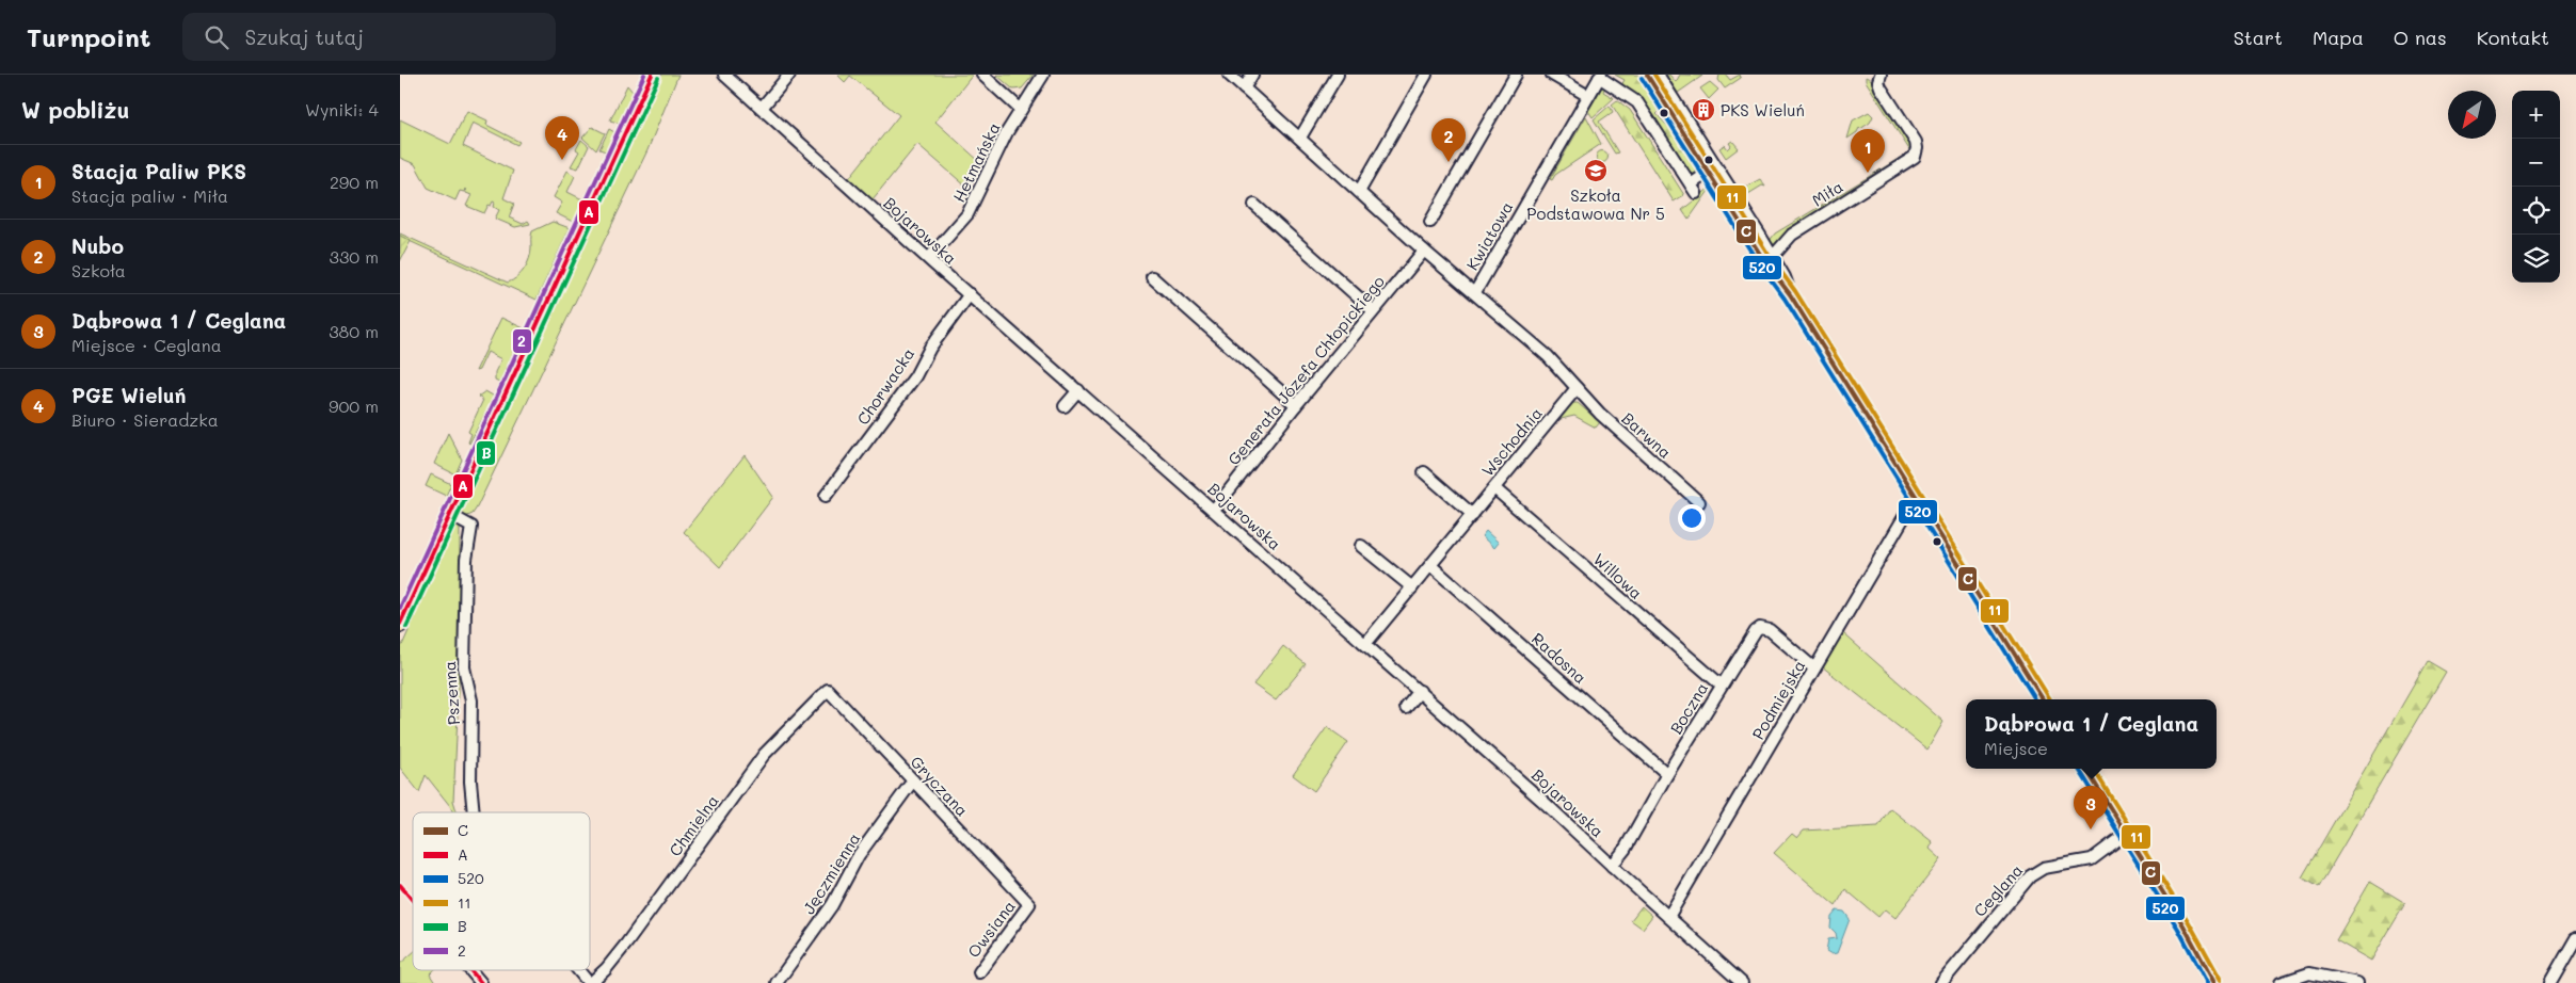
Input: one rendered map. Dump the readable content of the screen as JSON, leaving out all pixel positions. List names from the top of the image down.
{
  "streets": {
    "street": [
      "Hetmańska",
      "Miła",
      "Bojarowska",
      "Kwiatowa",
      "Generała Józefa Chłopickiego",
      "Chorwacka",
      "Barwna",
      "Wschodnia",
      "Willowa",
      "Radosna",
      "Pszenna",
      "Podmiejska",
      "Boczna",
      "Gryczana",
      "Chmielna",
      "Jęczmienna",
      "Ceglana",
      "Owsiana"
    ]
  },
  "crossings": [
    ["Hetmańska", "Bojarowska"],
    ["Bojarowska", "Generała Józefa Chłopickiego"],
    ["Bojarowska", "Chorwacka"],
    ["Bojarowska", "Wschodnia"],
    ["Bojarowska", "Podmiejska"],
    ["Bojarowska", "Boczna"],
    ["Kwiatowa", "Barwna"],
    ["Kwiatowa", "Wschodnia"],
    ["Barwna", "Wschodnia"],
    ["Wschodnia", "Willowa"],
    ["Wschodnia", "Radosna"],
    ["Willowa", "Boczna"],
    ["Radosna", "Boczna"],
    ["Pszenna", "Chmielna"],
    ["Podmiejska", "Boczna"],
    ["Gryczana", "Chmielna"],
    ["Gryczana", "Jęczmienna"],
    ["Gryczana", "Owsiana"]
  ],
  "places": {
    "building": ["PKS Wieluń"],
    "school or university": ["Szkoła Podstawowa Nr 5"]
  },
  "lines": [
    "transit line C",
    "transit line A",
    "transit line 11",
    "transit line 2",
    "transit line 520",
    "transit line B"
  ],
  "legend": [
    "C",
    "A",
    "520",
    "11",
    "B",
    "2"
  ],
  "north": "bottom left",
  "page": {
    "header": "Turnpoint",
    "search": "Szukaj tutaj",
    "nav": [
      "Start",
      "Mapa",
      "O nas",
      "Kontakt"
    ],
    "heading": ["W pobliżu", "Wyniki: 4"],
    "map_buttons": ["+", "−"],
    "pins": [
      "4",
      "2",
      "1",
      "3"
    ],
    "list": [
      {
        "mark": "1",
        "name": "Stacja Paliw PKS",
        "note": "Stacja paliw · Miła",
        "value": "290 m"
      },
      {
        "mark": "2",
        "name": "Nubo",
        "note": "Szkoła",
        "value": "330 m"
      },
      {
        "mark": "3",
        "name": "Dąbrowa 1 / Ceglana",
        "note": "Miejsce · Ceglana",
        "value": "380 m"
      },
      {
        "mark": "4",
        "name": "PGE Wieluń",
        "note": "Biuro · Sieradzka",
        "value": "900 m"
      }
    ],
    "popup": ["Dąbrowa 1 / Ceglana", "Miejsce"]
  }
}
